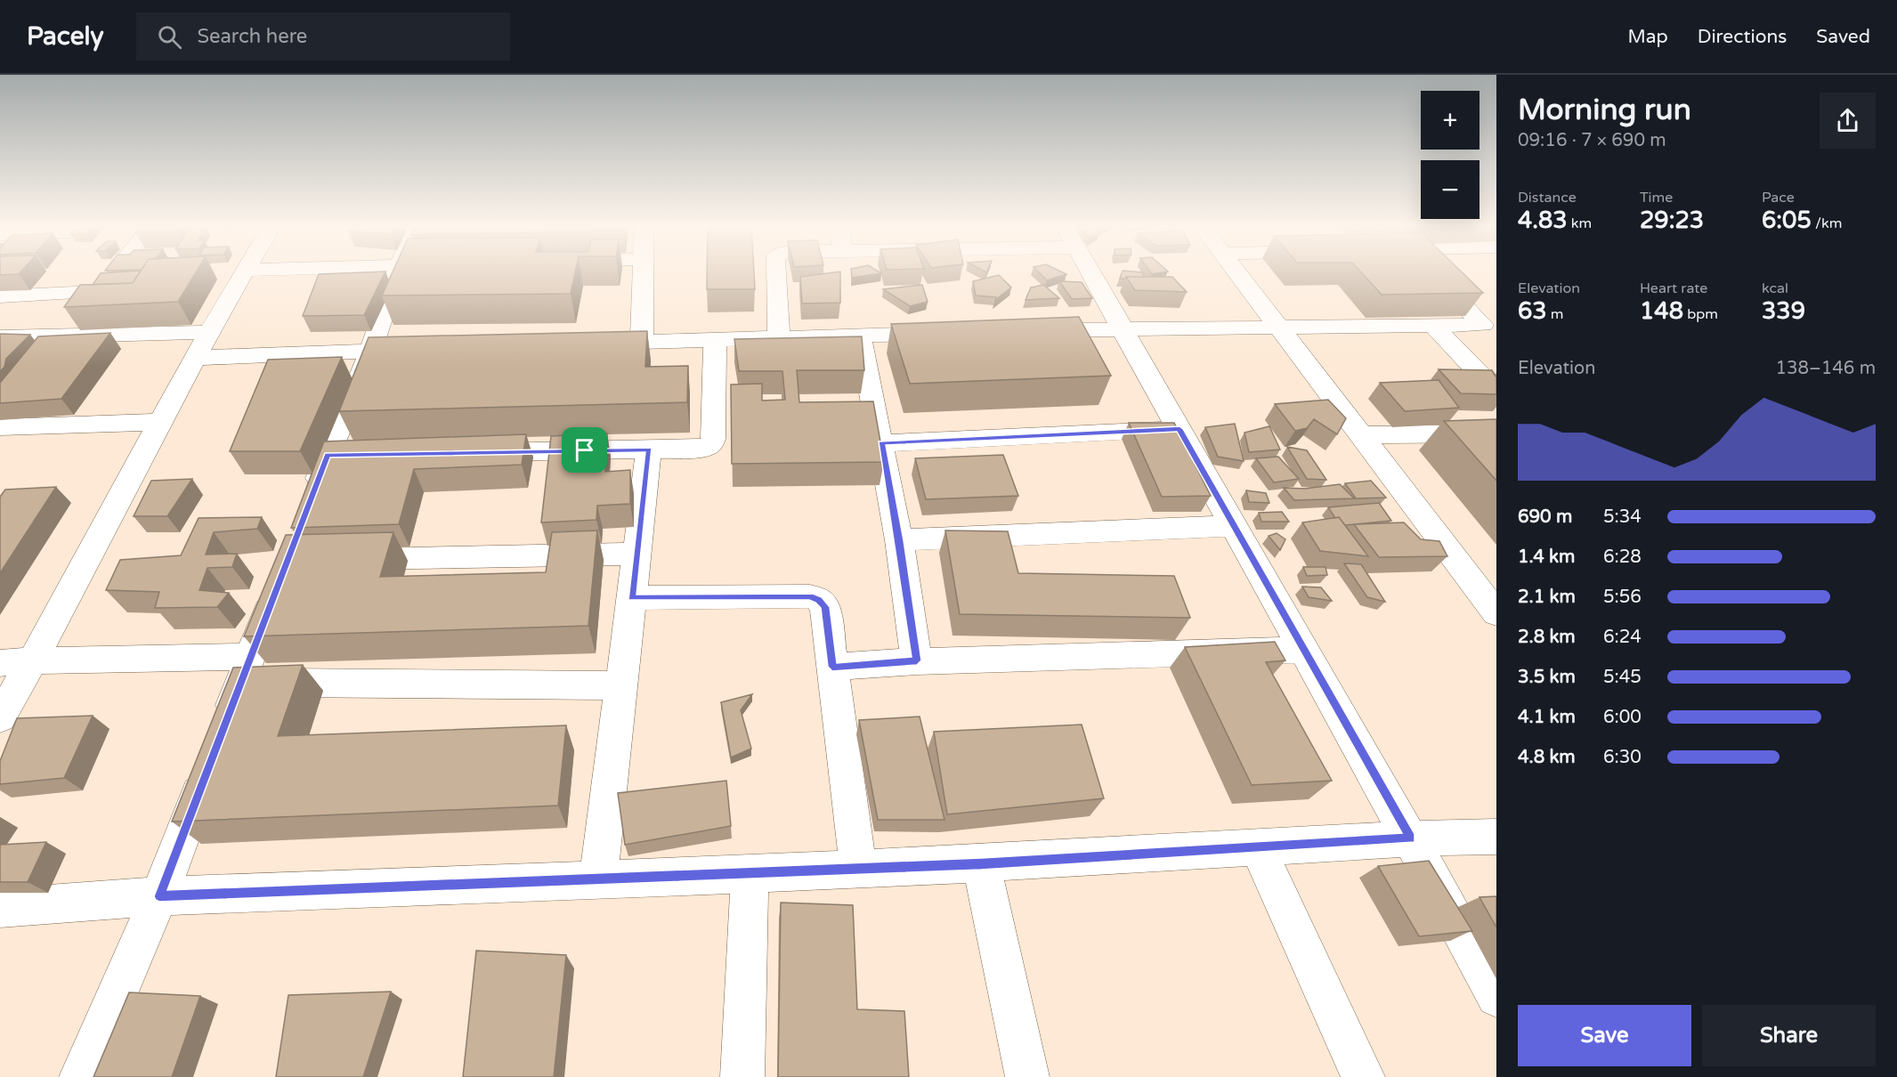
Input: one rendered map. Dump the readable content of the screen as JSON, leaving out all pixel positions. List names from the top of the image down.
{
  "page": {
    "header": "Pacely",
    "search": "Search here",
    "nav": ["Map", "Directions", "Saved"],
    "heading": ["Morning run", "09:16 · 7 × 690 m"],
    "map_buttons": ["+", "−"],
    "stats": [
      ["Distance", "4.83 km"],
      ["Time", "29:23"],
      ["Pace", "6:05 /km"],
      ["Elevation", "63 m"],
      ["Heart rate", "148 bpm"],
      ["kcal", "339"]
    ],
    "chart": ["Elevation", "138–146 m"],
    "list": [
      {
        "name": "690 m",
        "note": "5:34"
      },
      {
        "name": "1.4 km",
        "note": "6:28"
      },
      {
        "name": "2.1 km",
        "note": "5:56"
      },
      {
        "name": "2.8 km",
        "note": "6:24"
      },
      {
        "name": "3.5 km",
        "note": "5:45"
      },
      {
        "name": "4.1 km",
        "note": "6:00"
      },
      {
        "name": "4.8 km",
        "note": "6:30"
      }
    ],
    "buttons": ["Save", "Share"]
  }
}
